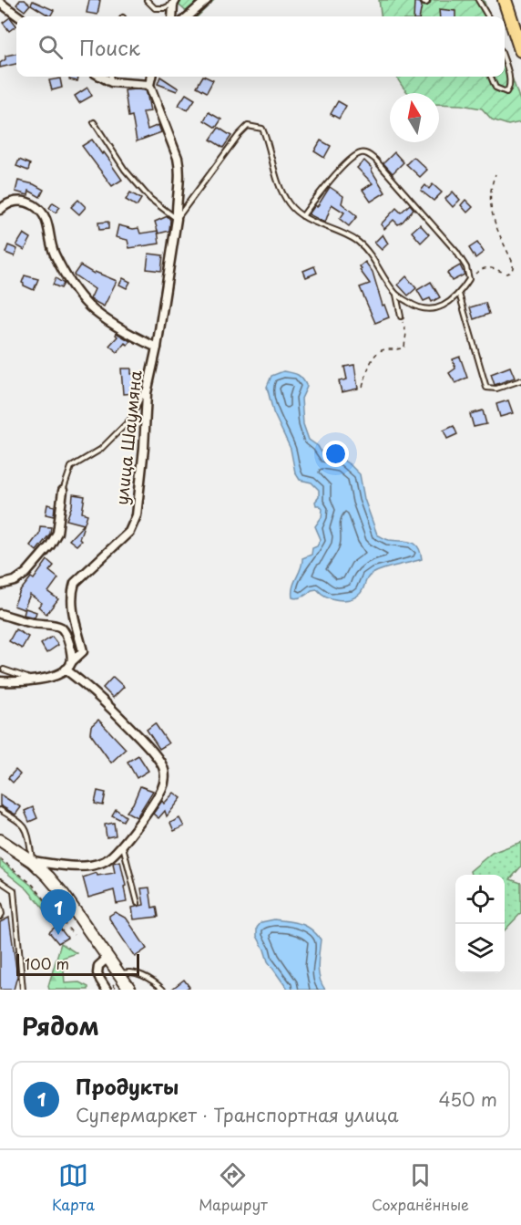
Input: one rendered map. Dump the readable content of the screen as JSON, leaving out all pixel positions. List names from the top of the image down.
{
  "streets": {
    "street": ["улица Шаумяна"]
  },
  "scale_bar": "100 m",
  "north": "top",
  "page": {
    "search": "Поиск",
    "pins": "1",
    "scale": "100 m",
    "heading": "Рядом",
    "list": [
      {
        "mark": "1",
        "name": "Продукты",
        "note": "Супермаркет · Транспортная улица",
        "value": "450 m"
      }
    ],
    "nav": ["Карта", "Маршрут", "Сохранённые"]
  }
}
